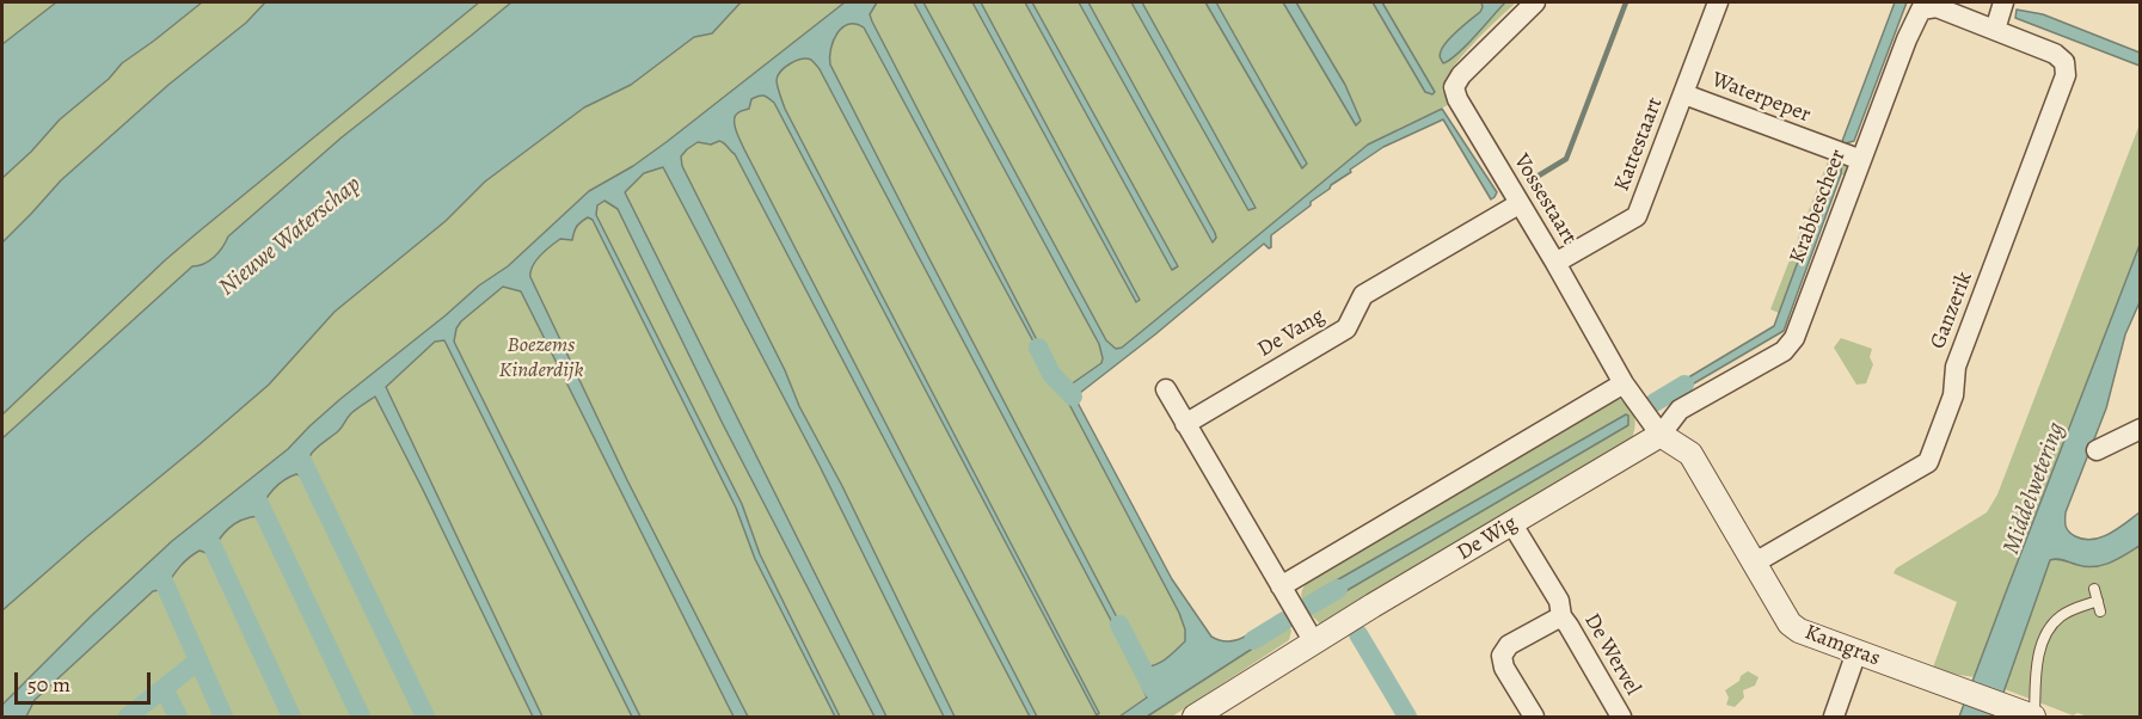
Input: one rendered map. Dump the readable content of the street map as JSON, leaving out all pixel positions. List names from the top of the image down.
{
  "streets": {
    "street": [
      "Waterpeper",
      "Kattestaart",
      "Vossestaart",
      "Krabbescheer",
      "Ganzerik",
      "De Vang",
      "De Wig",
      "Kamgras",
      "De Wervel"
    ]
  },
  "crossings": [
    ["Waterpeper", "Kattestaart"],
    ["Waterpeper", "Krabbescheer"],
    ["Kattestaart", "Vossestaart"],
    ["Vossestaart", "Krabbescheer"],
    ["Vossestaart", "De Vang"],
    ["Vossestaart", "De Wig"],
    ["Vossestaart", "Kamgras"],
    ["Krabbescheer", "Ganzerik"],
    ["Krabbescheer", "De Wig"],
    ["Krabbescheer", "Kamgras"],
    ["Ganzerik", "Kamgras"],
    ["De Wig", "Kamgras"],
    ["De Wig", "De Wervel"]
  ],
  "water": ["Nieuwe Waterschap", "Middelwetering"],
  "parks": ["Boezems Kinderdijk"],
  "scale_bar": "50 m"
}
